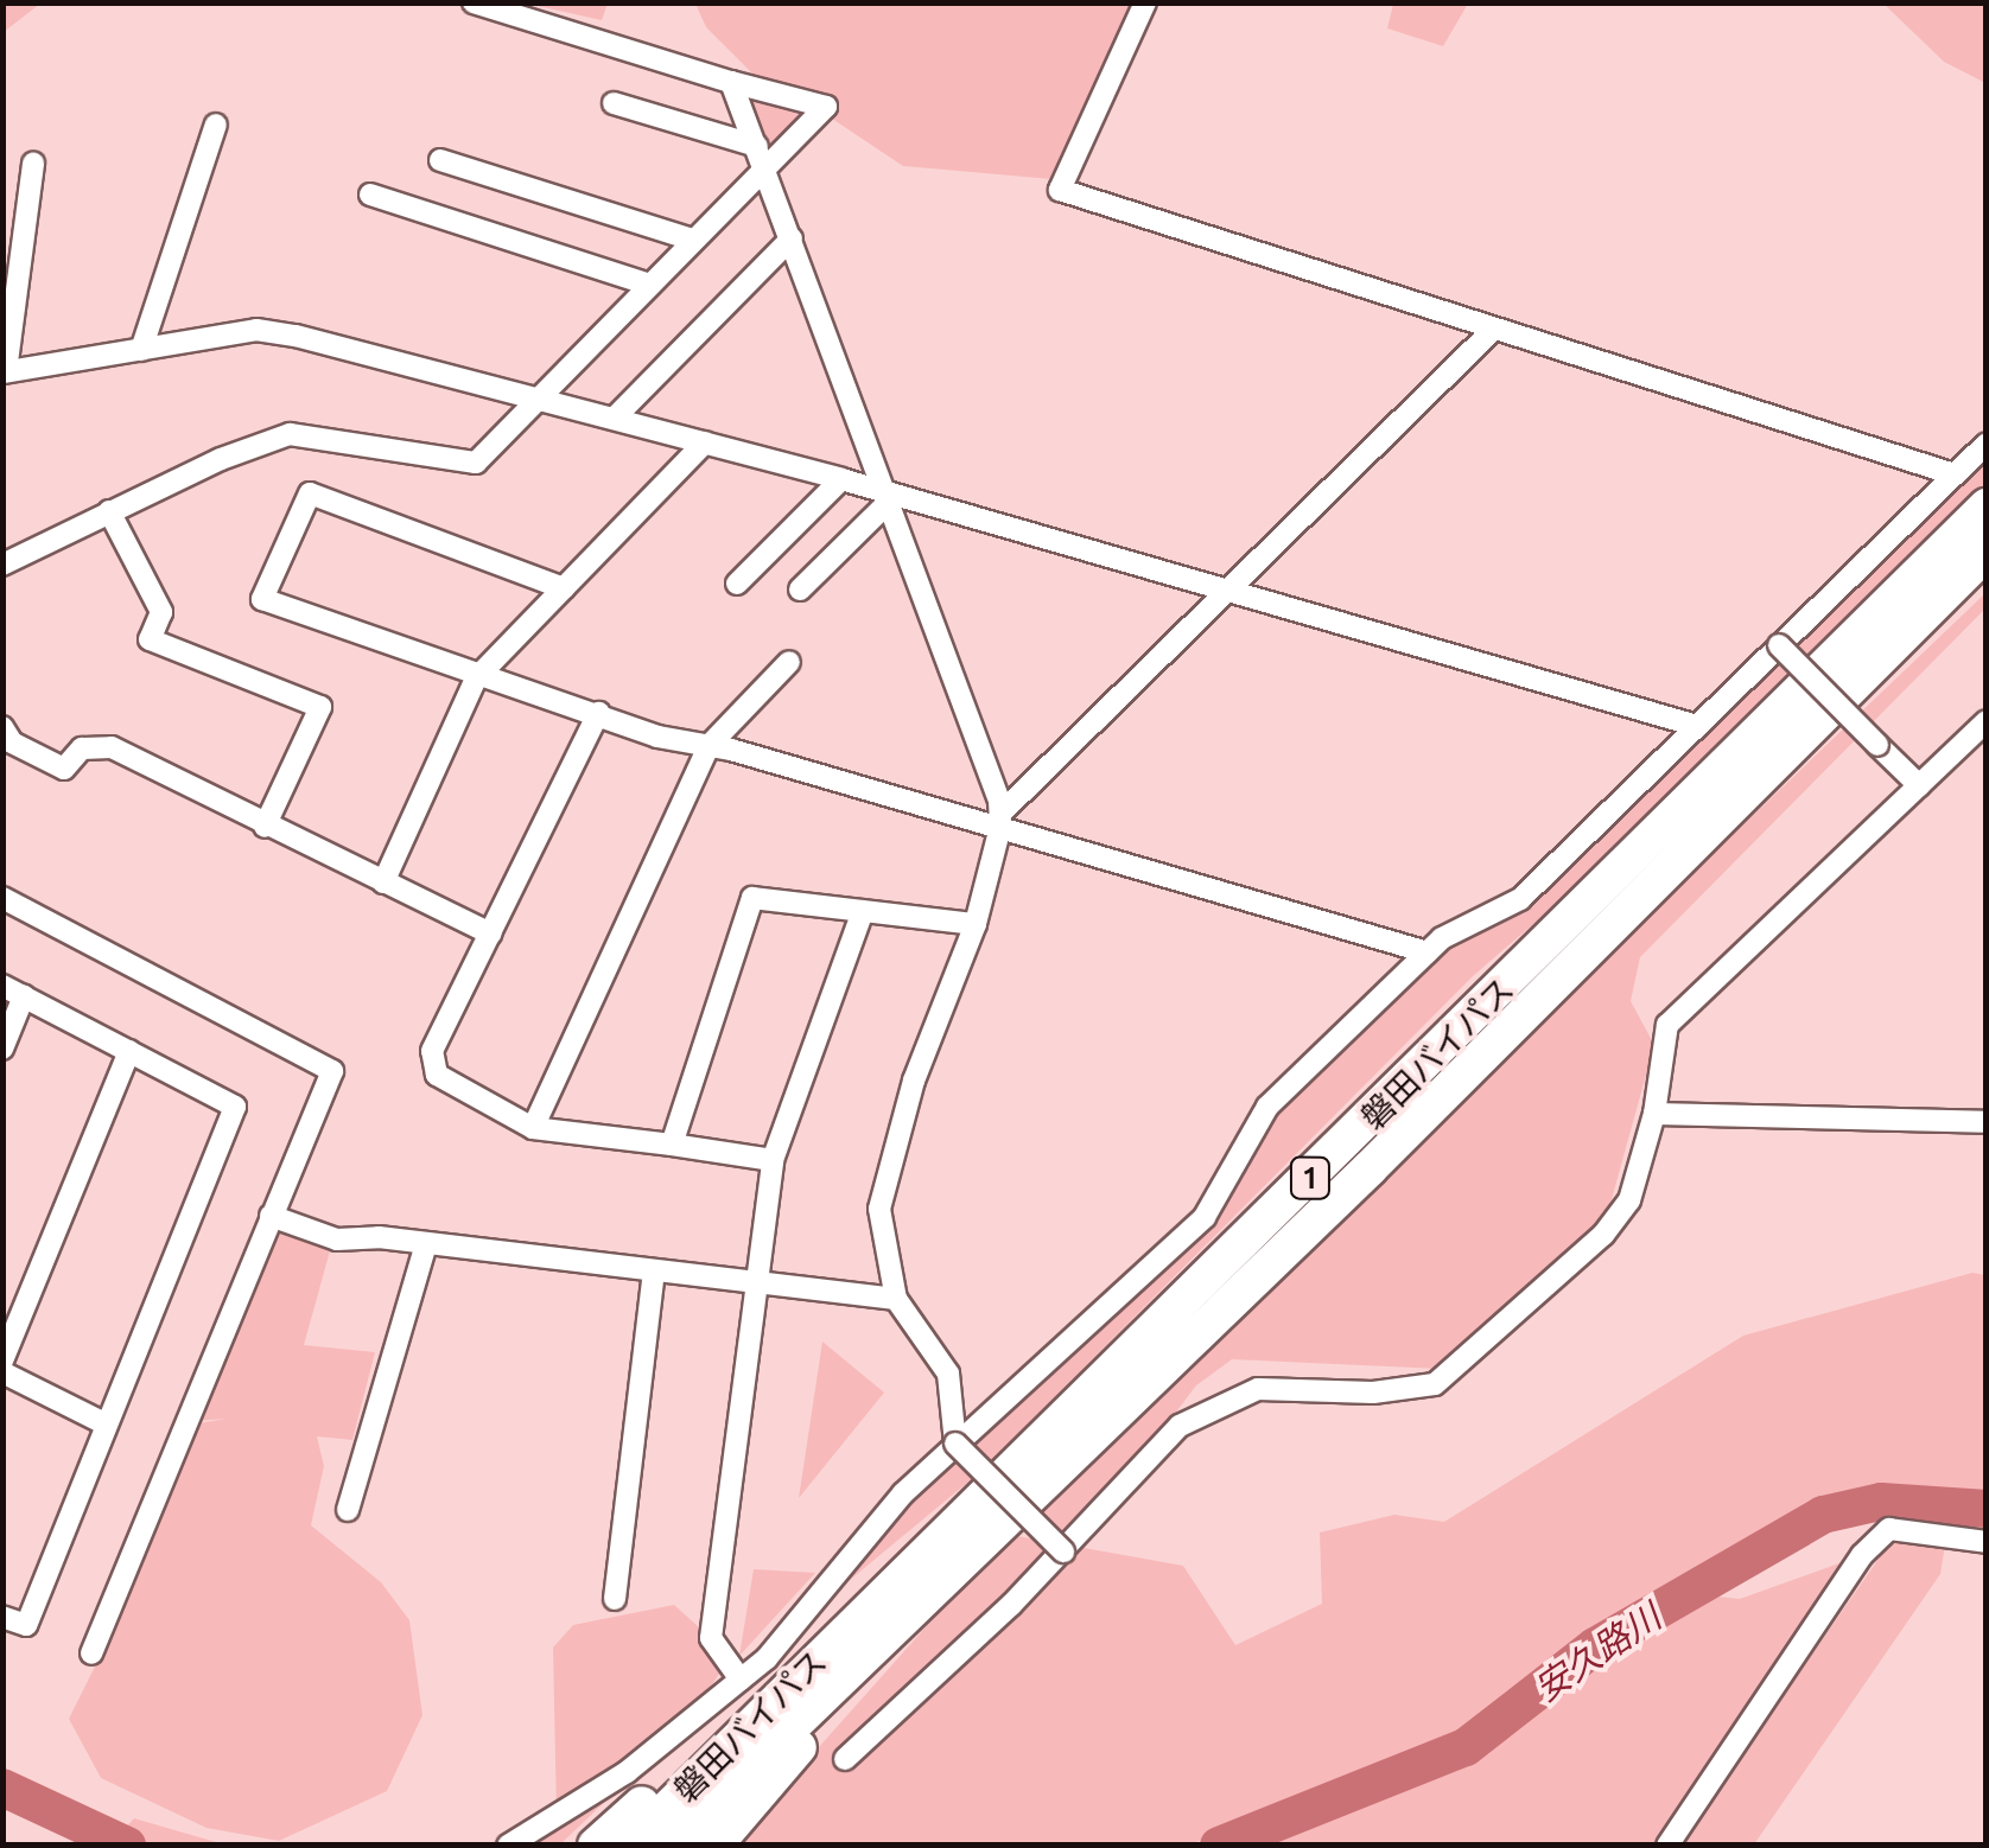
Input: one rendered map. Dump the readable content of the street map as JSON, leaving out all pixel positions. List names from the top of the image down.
{
  "streets": {
    "highway": ["磐田バイパス", "1"]
  },
  "crossings": [
    ["磐田バイパス", "1"]
  ],
  "water": ["安久路川"]
}
